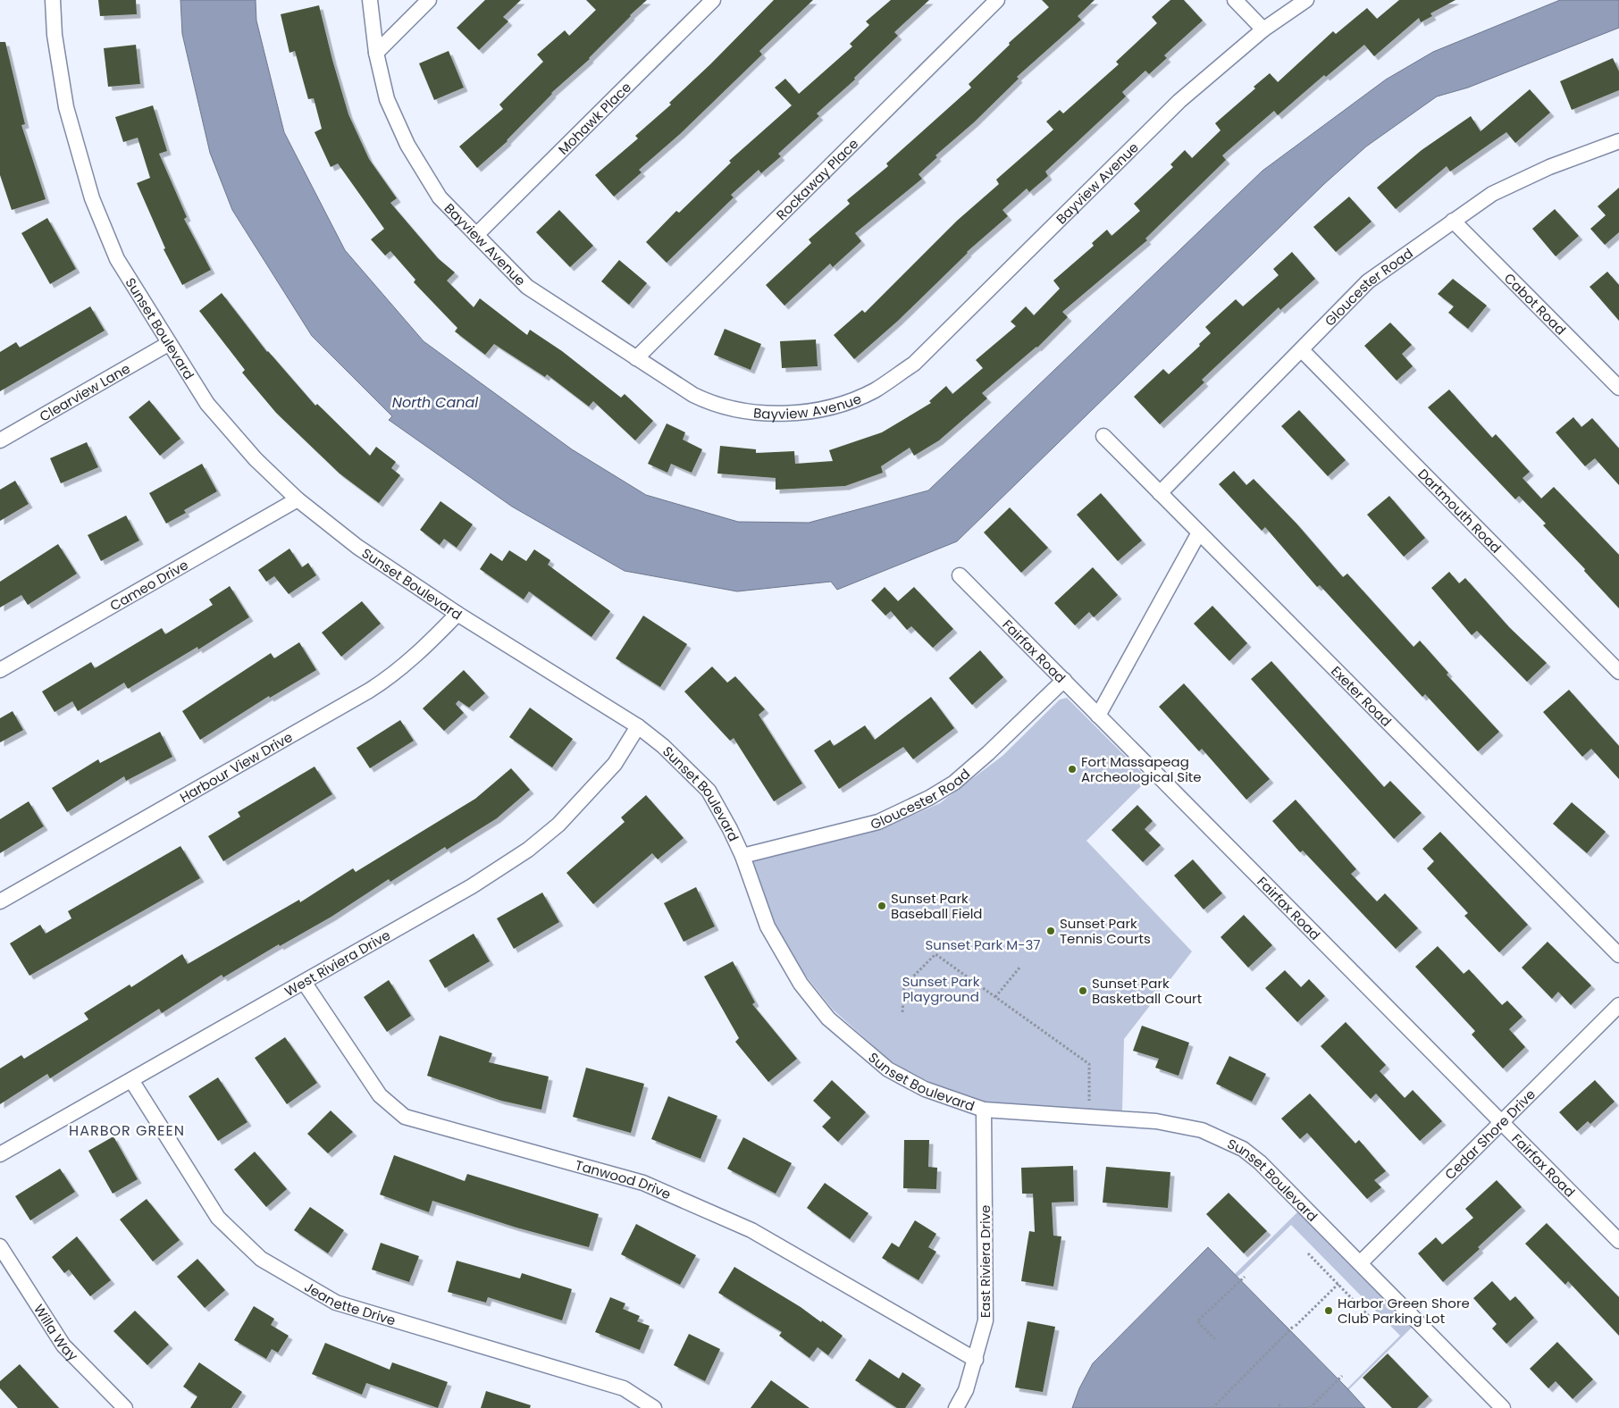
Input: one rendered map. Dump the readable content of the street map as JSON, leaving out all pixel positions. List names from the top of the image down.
{
  "streets": {
    "street": [
      "Mohawk Place",
      "Rockaway Place",
      "Bayview Avenue",
      "Gloucester Road",
      "Cabot Road",
      "Sunset Boulevard",
      "Clearview Lane",
      "Dartmouth Road",
      "Cameo Drive",
      "Fairfax Road",
      "Exeter Road",
      "Harbour View Drive",
      "West Riviera Drive",
      "Cedar Shore Drive",
      "Tanwood Drive",
      "East Riviera Drive",
      "Jeanette Drive",
      "Willa Way"
    ]
  },
  "crossings": [
    ["Mohawk Place", "Bayview Avenue"],
    ["Rockaway Place", "Bayview Avenue"],
    ["Gloucester Road", "Cabot Road"],
    ["Gloucester Road", "Sunset Boulevard"],
    ["Gloucester Road", "Dartmouth Road"],
    ["Gloucester Road", "Fairfax Road"],
    ["Gloucester Road", "Exeter Road"],
    ["Sunset Boulevard", "Clearview Lane"],
    ["Sunset Boulevard", "Cameo Drive"],
    ["Sunset Boulevard", "Harbour View Drive"],
    ["Sunset Boulevard", "West Riviera Drive"],
    ["Sunset Boulevard", "Cedar Shore Drive"],
    ["Sunset Boulevard", "East Riviera Drive"],
    ["Fairfax Road", "Cedar Shore Drive"],
    ["West Riviera Drive", "Tanwood Drive"],
    ["West Riviera Drive", "Jeanette Drive"],
    ["Tanwood Drive", "East Riviera Drive"]
  ],
  "districts": ["HARBOR GREEN"],
  "water": ["North Canal"],
  "parks": ["Sunset Park M-37", "Sunset Park Playground"],
  "places": [
    "Fort Massapeag Archeological Site",
    "Sunset Park Baseball Field",
    "Sunset Park Tennis Courts",
    "Sunset Park Basketball Court",
    "Harbor Green Shore Club Parking Lot"
  ]
}
